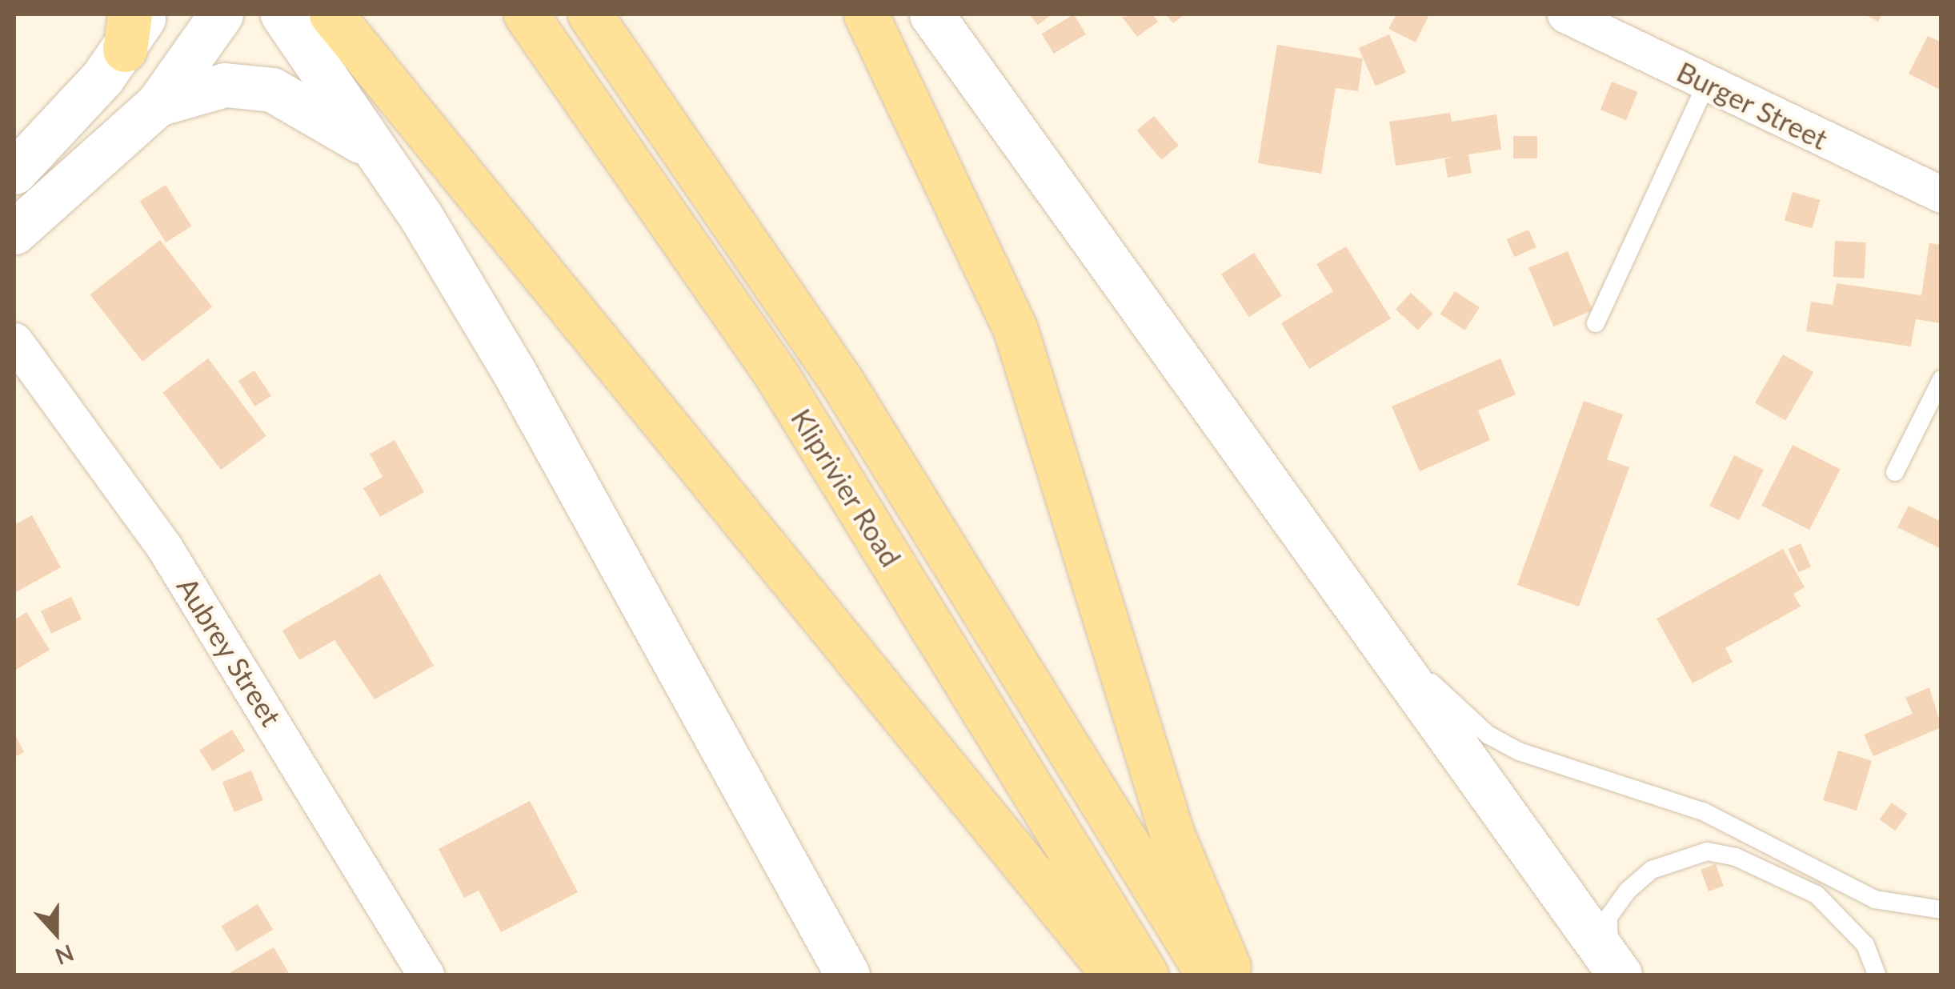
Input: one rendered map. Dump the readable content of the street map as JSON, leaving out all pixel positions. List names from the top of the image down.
{
  "streets": {
    "main road": ["Kliprivier Road"],
    "street": ["Burger Street", "Aubrey Street"]
  },
  "north": "bottom"
}
